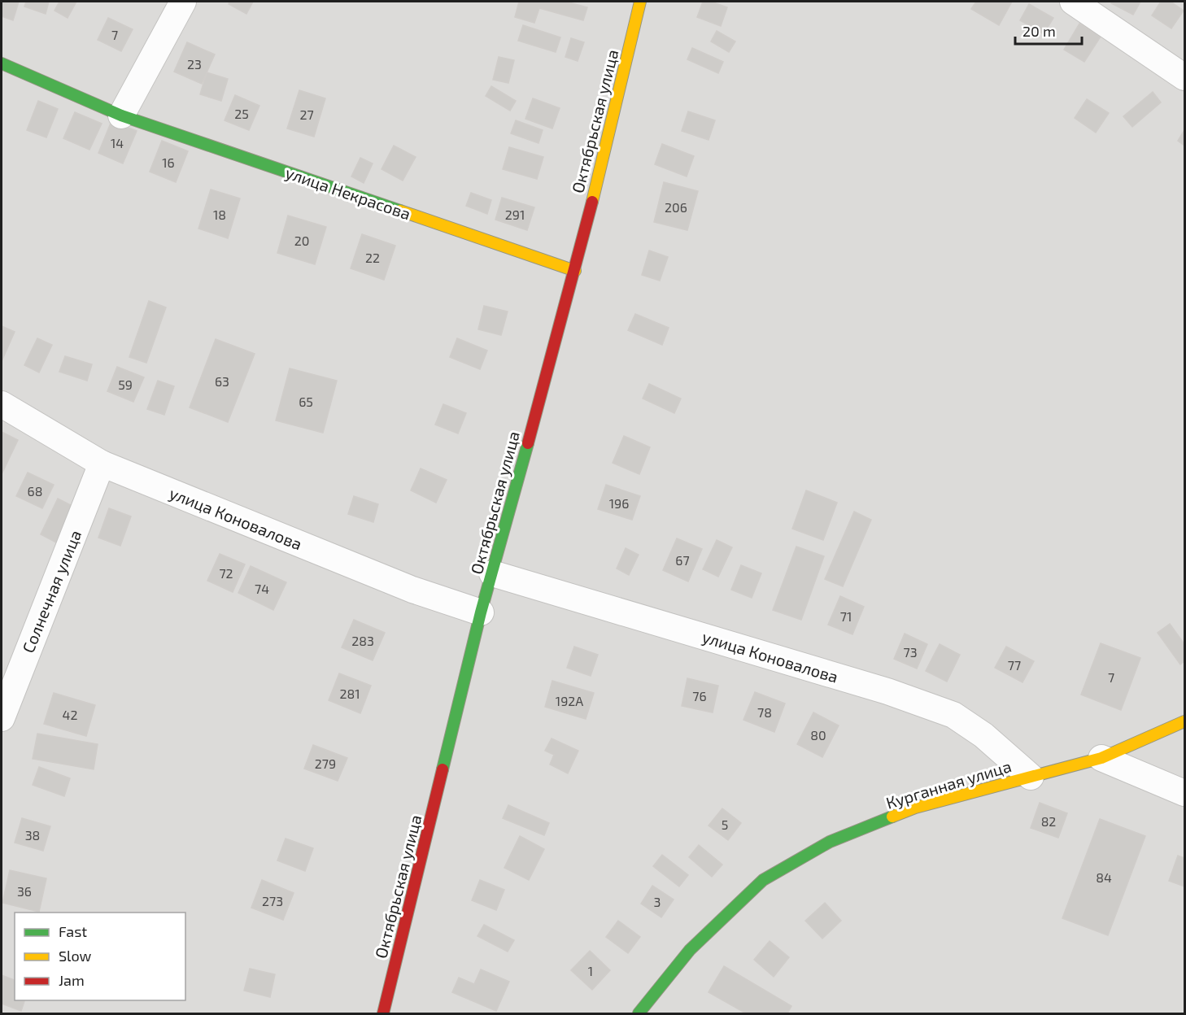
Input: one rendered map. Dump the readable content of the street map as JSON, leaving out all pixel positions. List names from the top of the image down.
{
  "streets": {
    "street": [
      "Октябрьская улица",
      "улица Некрасова",
      "улица Коновалова",
      "Солнечная улица",
      "Курганная улица"
    ]
  },
  "crossings": [
    ["Октябрьская улица", "улица Некрасова"],
    ["Октябрьская улица", "улица Коновалова"],
    ["улица Коновалова", "Солнечная улица"],
    ["улица Коновалова", "Курганная улица"]
  ],
  "house_numbers": [
    "7",
    "23",
    "25",
    "27",
    "14",
    "16",
    "206",
    "18",
    "291",
    "20",
    "22",
    "63",
    "59",
    "65",
    "68",
    "196",
    "67",
    "72",
    "74",
    "71",
    "283",
    "73",
    "77",
    "7",
    "281",
    "76",
    "192А",
    "78",
    "42",
    "80",
    "279",
    "82",
    "5",
    "38",
    "84",
    "36",
    "273",
    "3",
    "1"
  ],
  "legend": ["Fast", "Slow", "Jam"],
  "scale_bar": "20 m"
}
